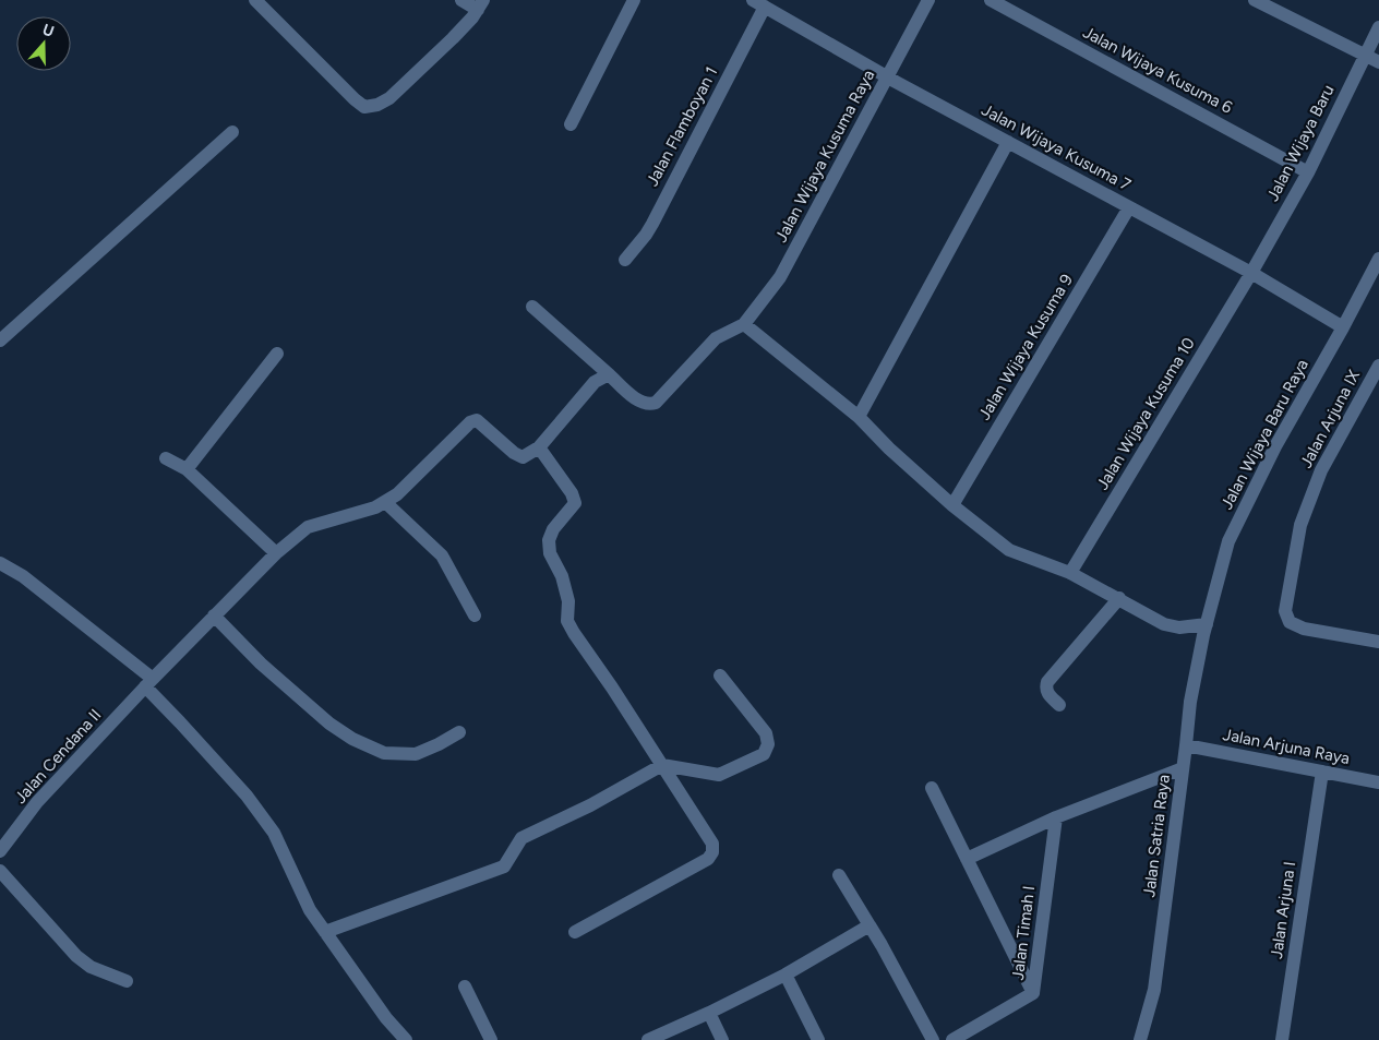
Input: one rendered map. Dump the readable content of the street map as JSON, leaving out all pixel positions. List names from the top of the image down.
{
  "streets": {
    "street": [
      "Jalan Wijaya Kusuma 6",
      "Jalan Flamboyan 1",
      "Jalan Wijaya Baru",
      "Jalan Wijaya Kusuma 7",
      "Jalan Wijaya Kusuma Raya",
      "Jalan Wijaya Kusuma 9",
      "Jalan Wijaya Kusuma 10",
      "Jalan Arjuna IX",
      "Jalan Wijaya Baru Raya",
      "Jalan Arjuna Raya",
      "Jalan Cendana II",
      "Jalan Satria Raya",
      "Jalan Arjuna I",
      "Jalan Timah I"
    ]
  },
  "crossings": [
    ["Jalan Wijaya Kusuma 6", "Jalan Wijaya Baru"],
    ["Jalan Flamboyan 1", "Jalan Wijaya Kusuma 7"],
    ["Jalan Wijaya Baru", "Jalan Wijaya Kusuma 7"],
    ["Jalan Wijaya Baru", "Jalan Wijaya Kusuma 10"],
    ["Jalan Wijaya Kusuma 7", "Jalan Wijaya Kusuma Raya"],
    ["Jalan Wijaya Kusuma 7", "Jalan Wijaya Kusuma 9"],
    ["Jalan Wijaya Kusuma 7", "Jalan Wijaya Kusuma 10"],
    ["Jalan Wijaya Baru Raya", "Jalan Satria Raya"],
    ["Jalan Arjuna Raya", "Jalan Satria Raya"],
    ["Jalan Arjuna Raya", "Jalan Arjuna I"]
  ],
  "north": "top"
}
